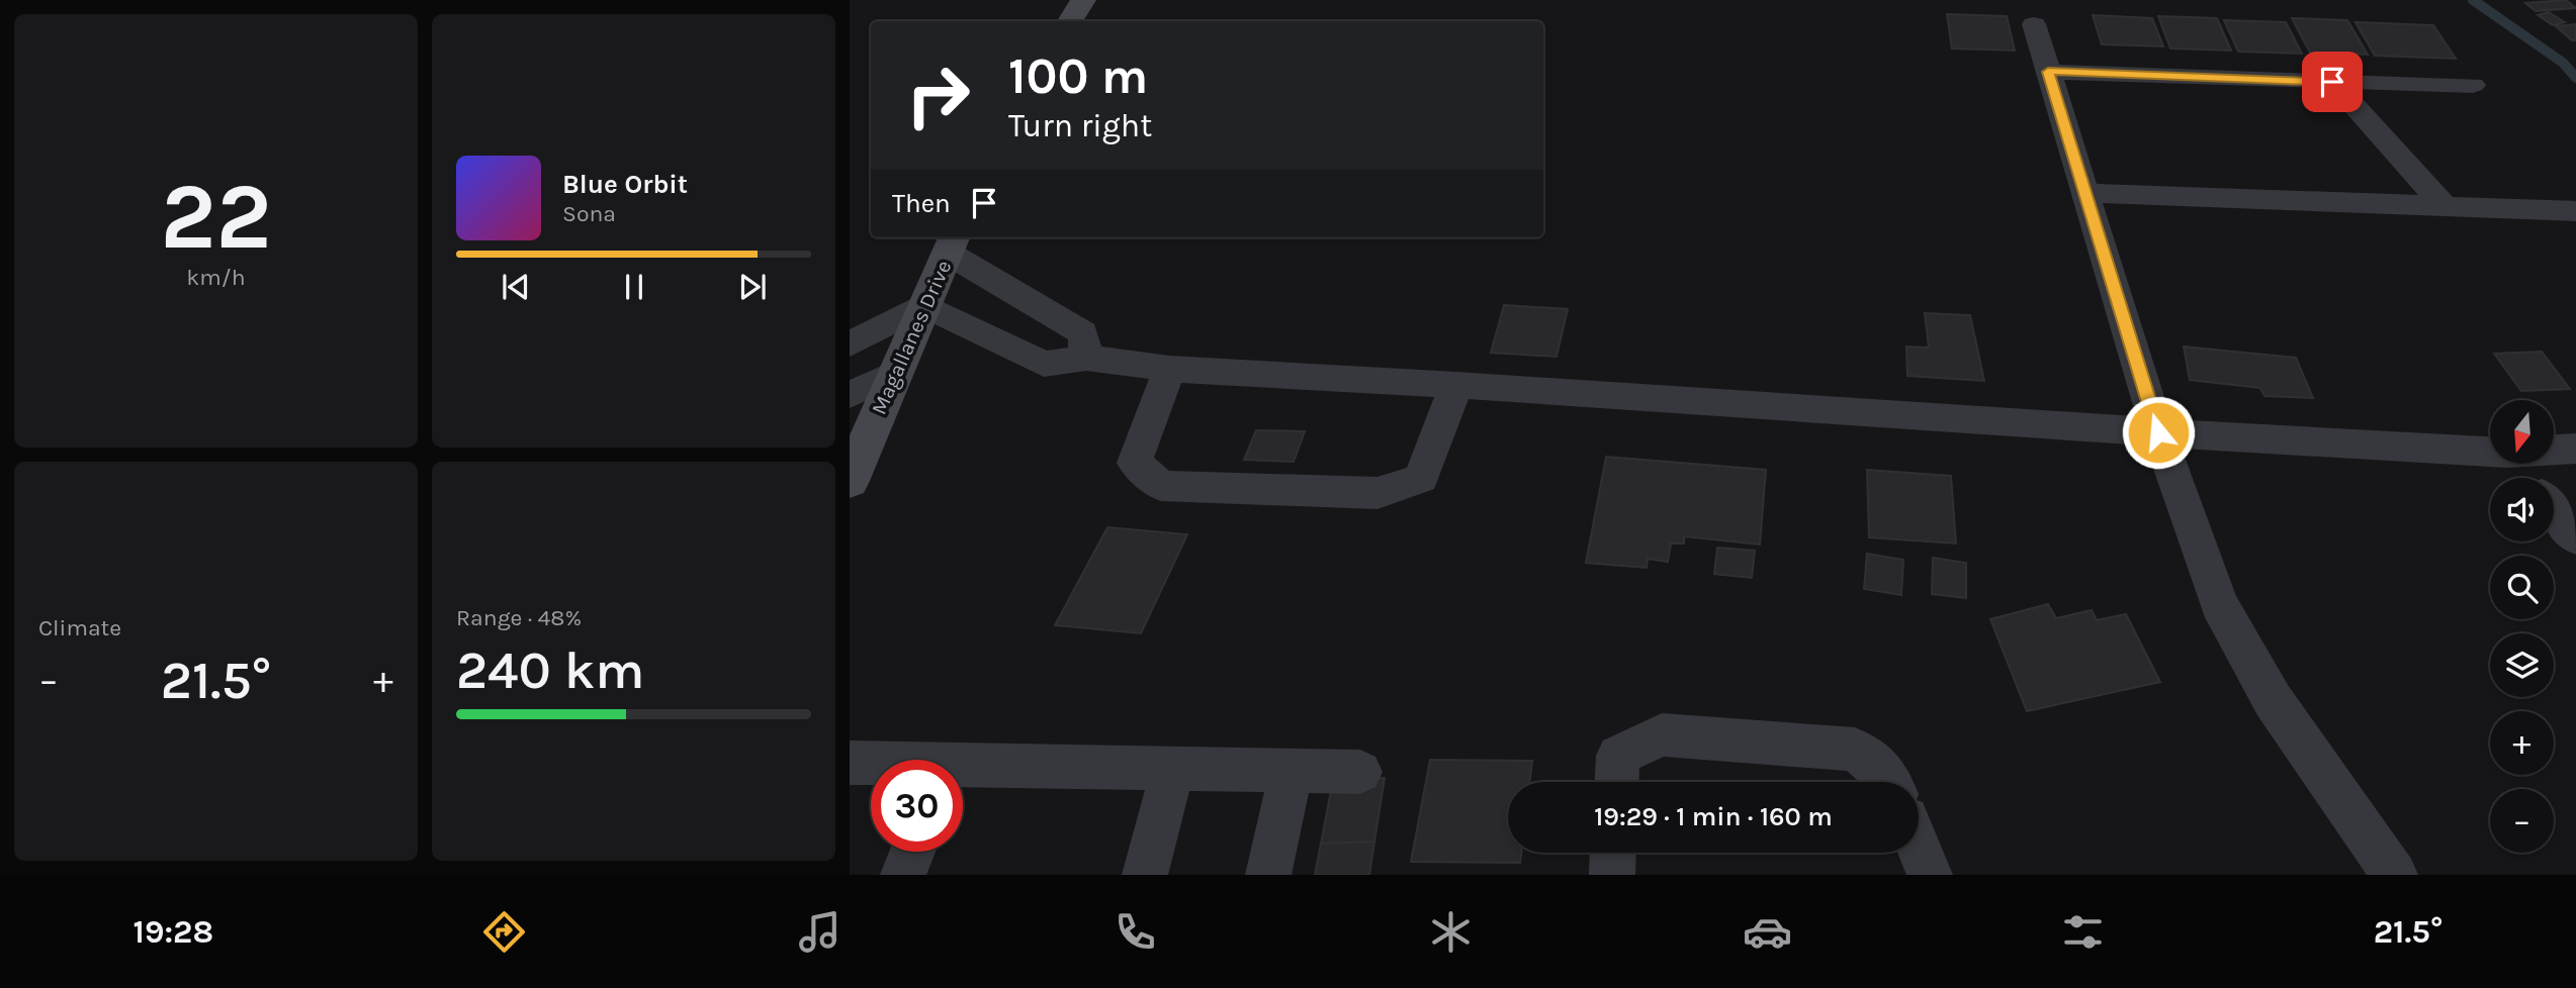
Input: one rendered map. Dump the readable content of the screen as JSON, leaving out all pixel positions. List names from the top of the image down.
{
  "streets": {
    "street": ["Magallanes Drive"]
  },
  "north": "bottom",
  "page": {
    "tile": [
      ["22", "km/h"],
      "Climate",
      ["Range · 48%", "240 km"]
    ],
    "turn": ["100 m", "Turn right"],
    "song": ["Blue Orbit", "Sona"],
    "then": "Then",
    "map_buttons": ["+", "−"],
    "heat": ["−", "21.5°", "+"],
    "limit": "30",
    "trip": "19:29 · 1 min · 160 m",
    "tabs": ["19:28", "21.5°"]
  }
}
